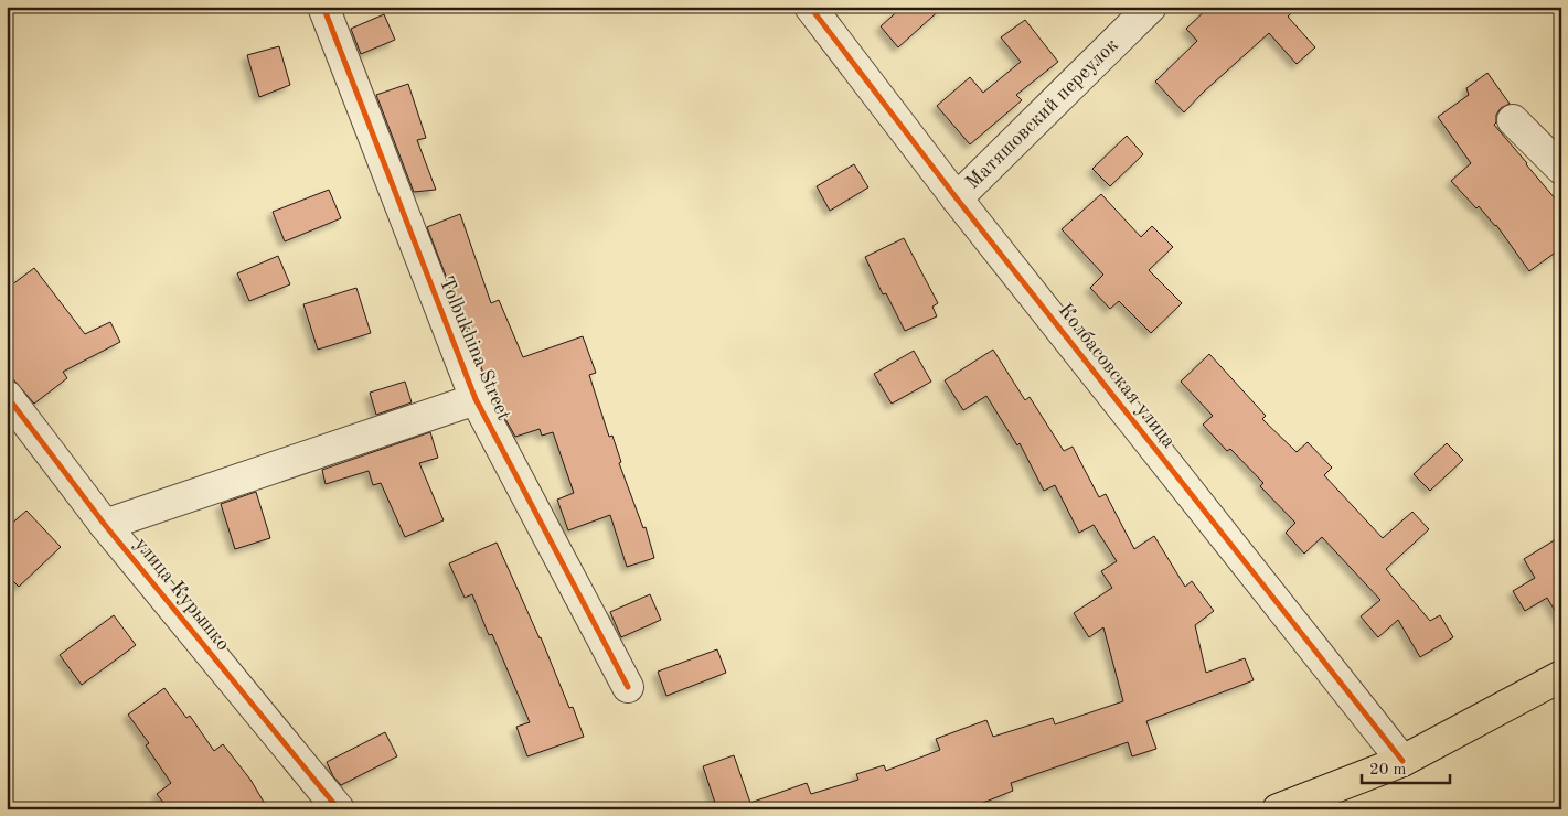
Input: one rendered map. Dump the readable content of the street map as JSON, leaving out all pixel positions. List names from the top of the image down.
{
  "streets": {
    "street": [
      "Матяшовский переулок",
      "Tolbukhina Street",
      "Колбасовская улица",
      "улица Курышко"
    ]
  },
  "crossings": [
    ["Матяшовский переулок", "Колбасовская улица"],
    ["Tolbukhina Street", "улица Курышко"]
  ],
  "scale_bar": "20 m"
}
